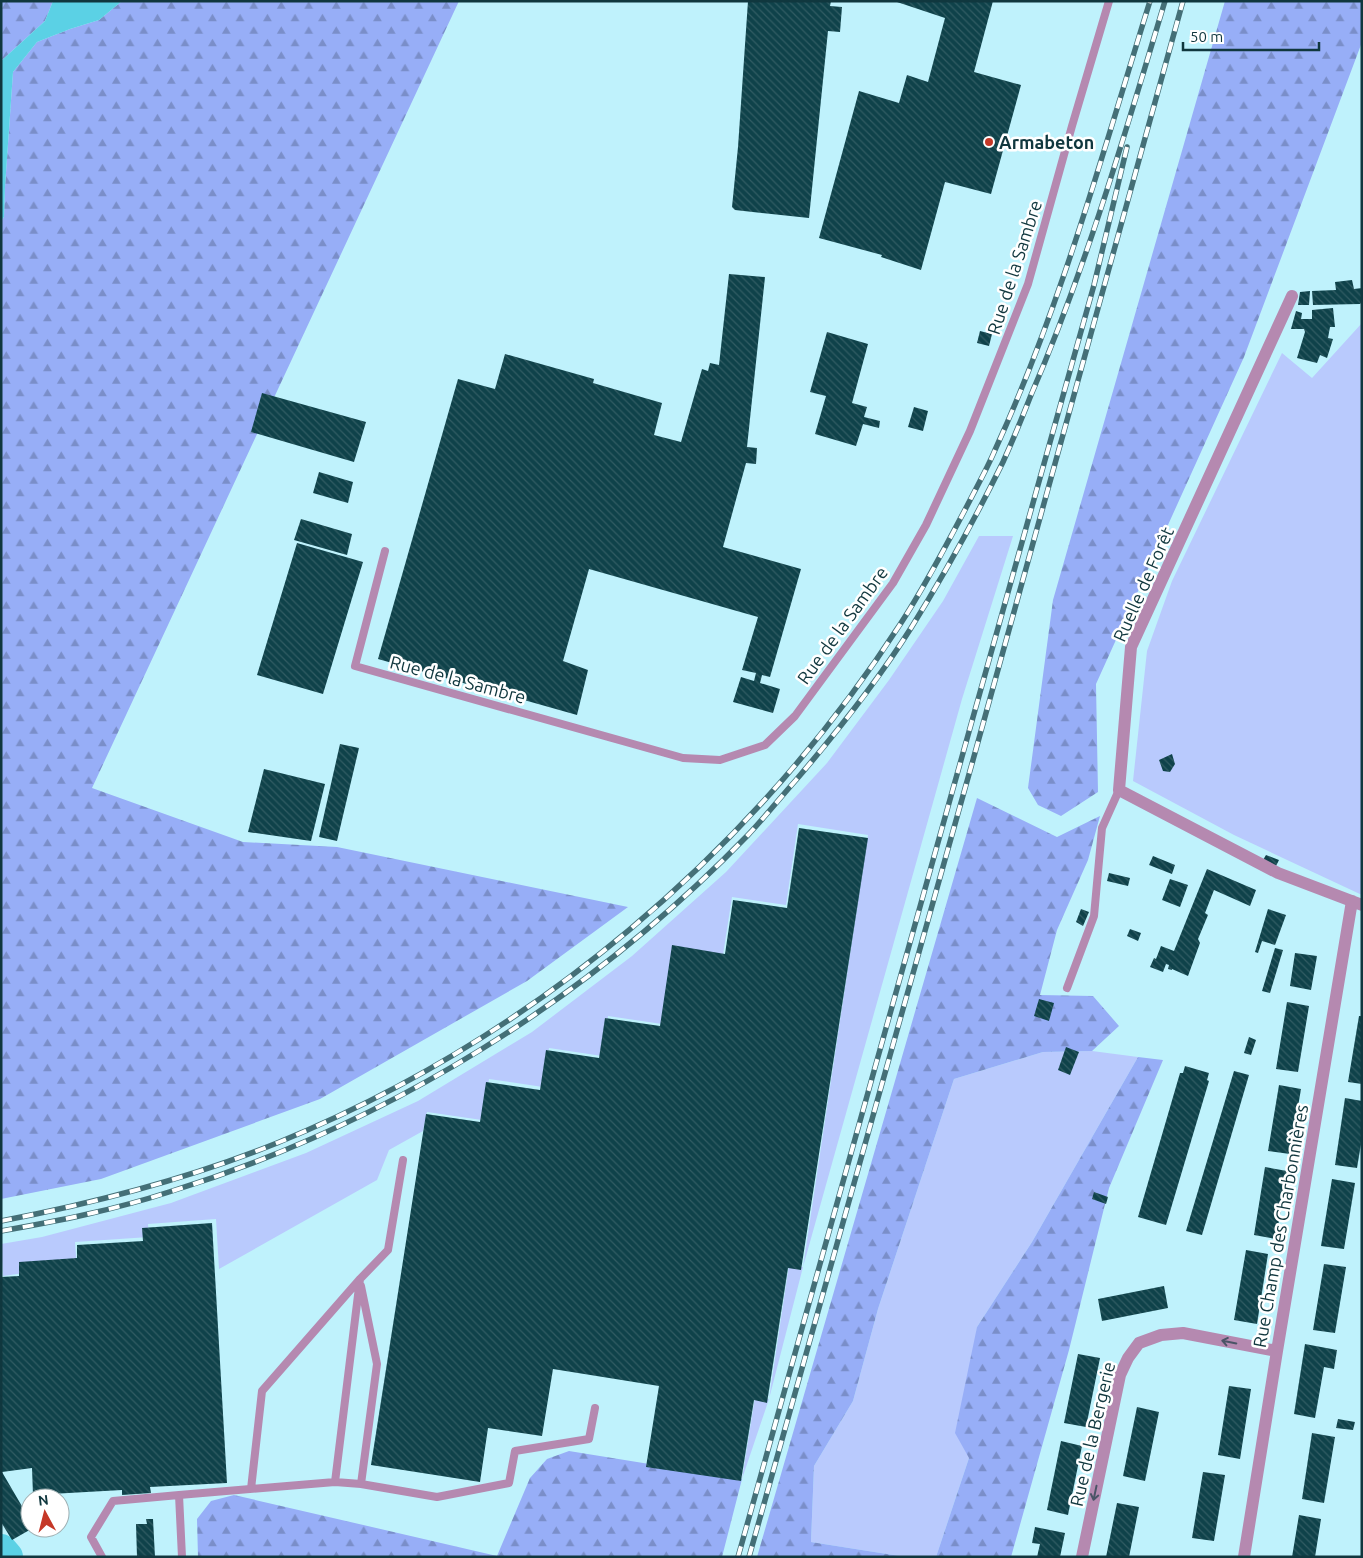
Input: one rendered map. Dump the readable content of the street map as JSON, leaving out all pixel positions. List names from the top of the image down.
{
  "streets": {
    "street": ["Ruelle de Forêt", "Rue Champ des Charbonnières", "Rue de la Bergerie"],
    "lane": ["Rue de la Sambre"]
  },
  "crossings": [
    ["Rue Champ des Charbonnières", "Rue de la Bergerie"]
  ],
  "places": ["Armabeton"],
  "scale_bar": "50 m",
  "north": "top"
}
